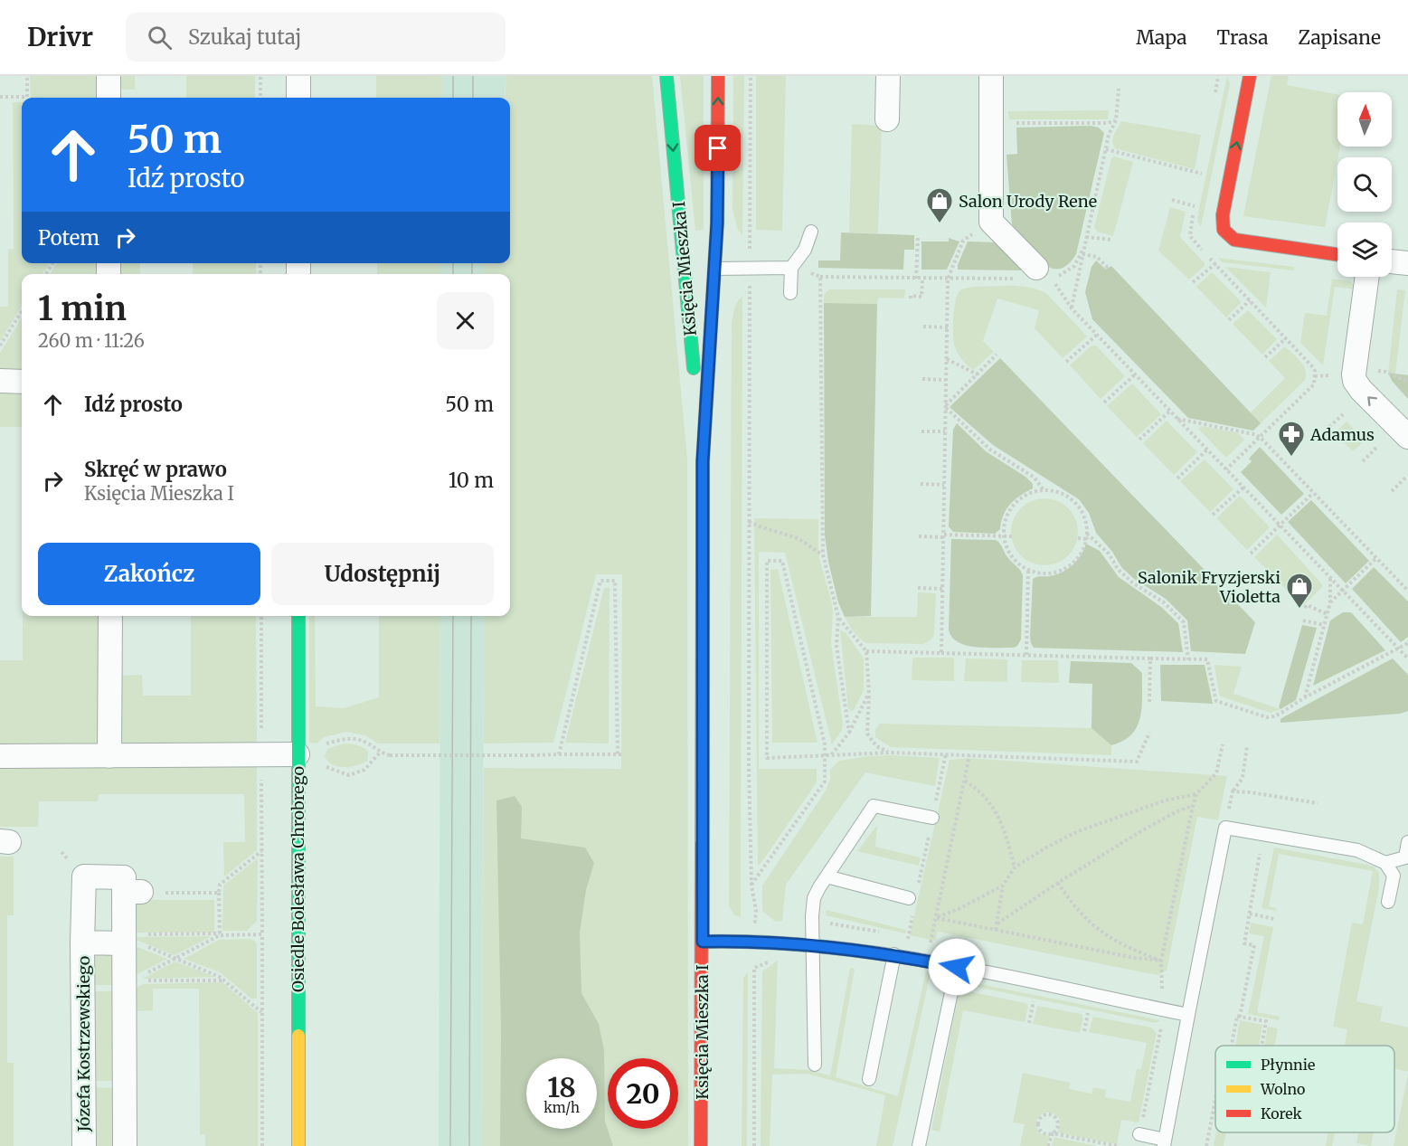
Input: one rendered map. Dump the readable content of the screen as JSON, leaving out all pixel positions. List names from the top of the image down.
{
  "streets": {
    "street": ["Księcia Mieszka I", "Osiedle Bolesława Chrobrego", "Józefa Kostrzewskiego"]
  },
  "places": {
    "shop": ["Salon Urody Rene", "Salonik Fryzjerski Violetta"],
    "pharmacy": ["Adamus"]
  },
  "legend": ["Płynnie", "Wolno", "Korek"],
  "north": "top",
  "page": {
    "header": "Drivr",
    "search": "Szukaj tutaj",
    "nav": ["Mapa", "Trasa", "Zapisane"],
    "turn": ["50 m", "Idź prosto"],
    "then": "Potem",
    "heading": ["1 min", "260 m · 11:26"],
    "list": [
      {
        "name": "Idź prosto",
        "value": "50 m"
      },
      {
        "name": "Skręć w prawo",
        "note": "Księcia Mieszka I",
        "value": "10 m"
      }
    ],
    "buttons": ["Zakończ", "Udostępnij"],
    "speed": "18 km/h",
    "limit": "20"
  }
}
